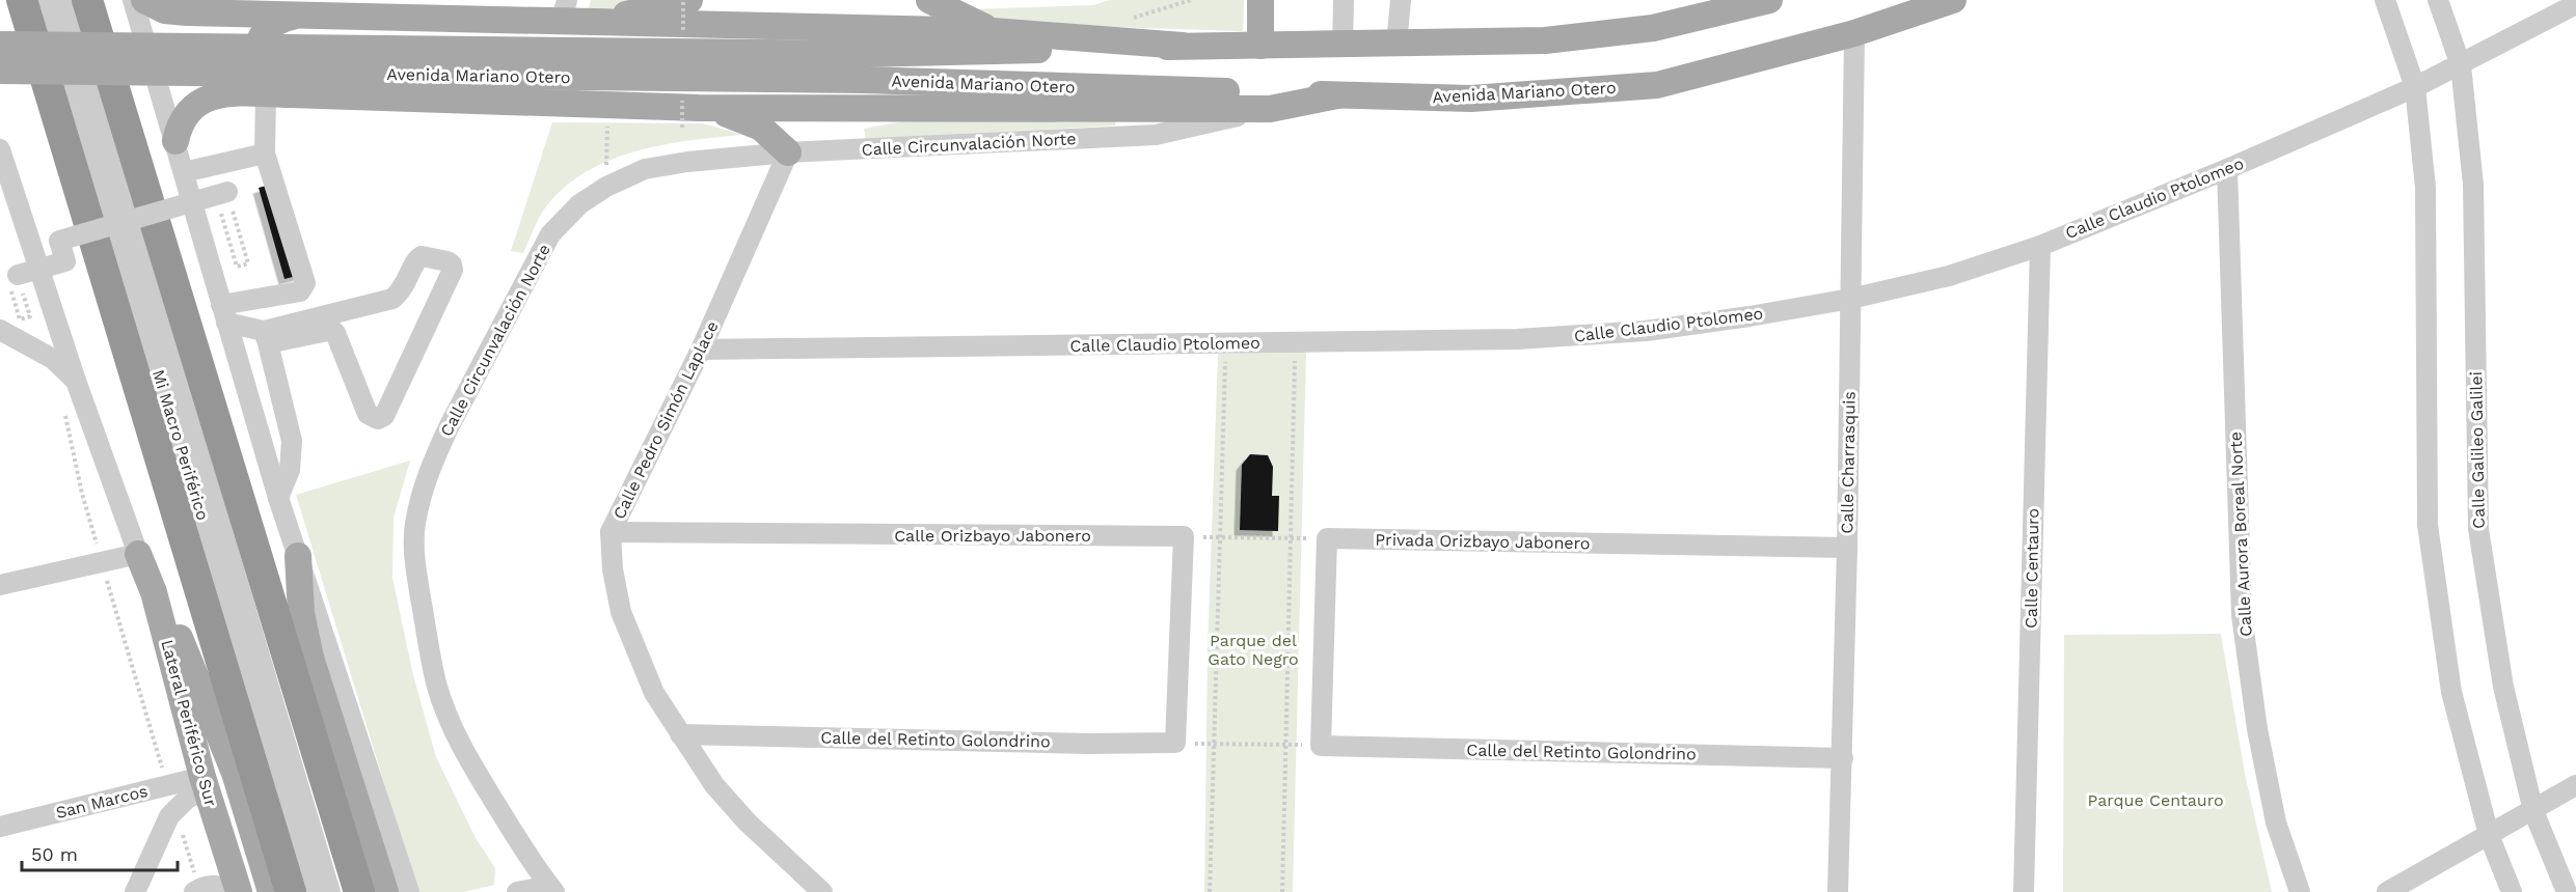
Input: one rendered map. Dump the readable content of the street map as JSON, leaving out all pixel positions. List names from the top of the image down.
{
  "streets": {
    "main road": ["Avenida Mariano Otero", "Lateral Periférico Sur"],
    "street": [
      "Calle Circunvalación Norte",
      "Calle Claudio Ptolomeo",
      "Calle Pedro Simón Laplace",
      "Mi Macro Periférico",
      "Calle Galileo Galilei",
      "Calle Charrasquis",
      "Calle Aurora Boreal Norte",
      "Calle Orizbayo Jabonero",
      "Privada Orizbayo Jabonero",
      "Calle Centauro",
      "Calle del Retinto Golondrino",
      "San Marcos"
    ]
  },
  "crossings": [
    ["Avenida Mariano Otero", "Calle Charrasquis"],
    ["Calle Circunvalación Norte", "Calle Pedro Simón Laplace"],
    ["Calle Claudio Ptolomeo", "Calle Pedro Simón Laplace"],
    ["Calle Claudio Ptolomeo", "Calle Galileo Galilei"],
    ["Calle Claudio Ptolomeo", "Calle Charrasquis"],
    ["Calle Claudio Ptolomeo", "Calle Aurora Boreal Norte"],
    ["Calle Claudio Ptolomeo", "Calle Centauro"],
    ["Calle Pedro Simón Laplace", "Calle Orizbayo Jabonero"],
    ["Calle Pedro Simón Laplace", "Calle del Retinto Golondrino"],
    ["Calle Charrasquis", "Privada Orizbayo Jabonero"],
    ["Calle Charrasquis", "Calle del Retinto Golondrino"],
    ["Lateral Periférico Sur", "San Marcos"]
  ],
  "parks": ["Parque del Gato Negro", "Parque Centauro"],
  "scale_bar": "50 m"
}
